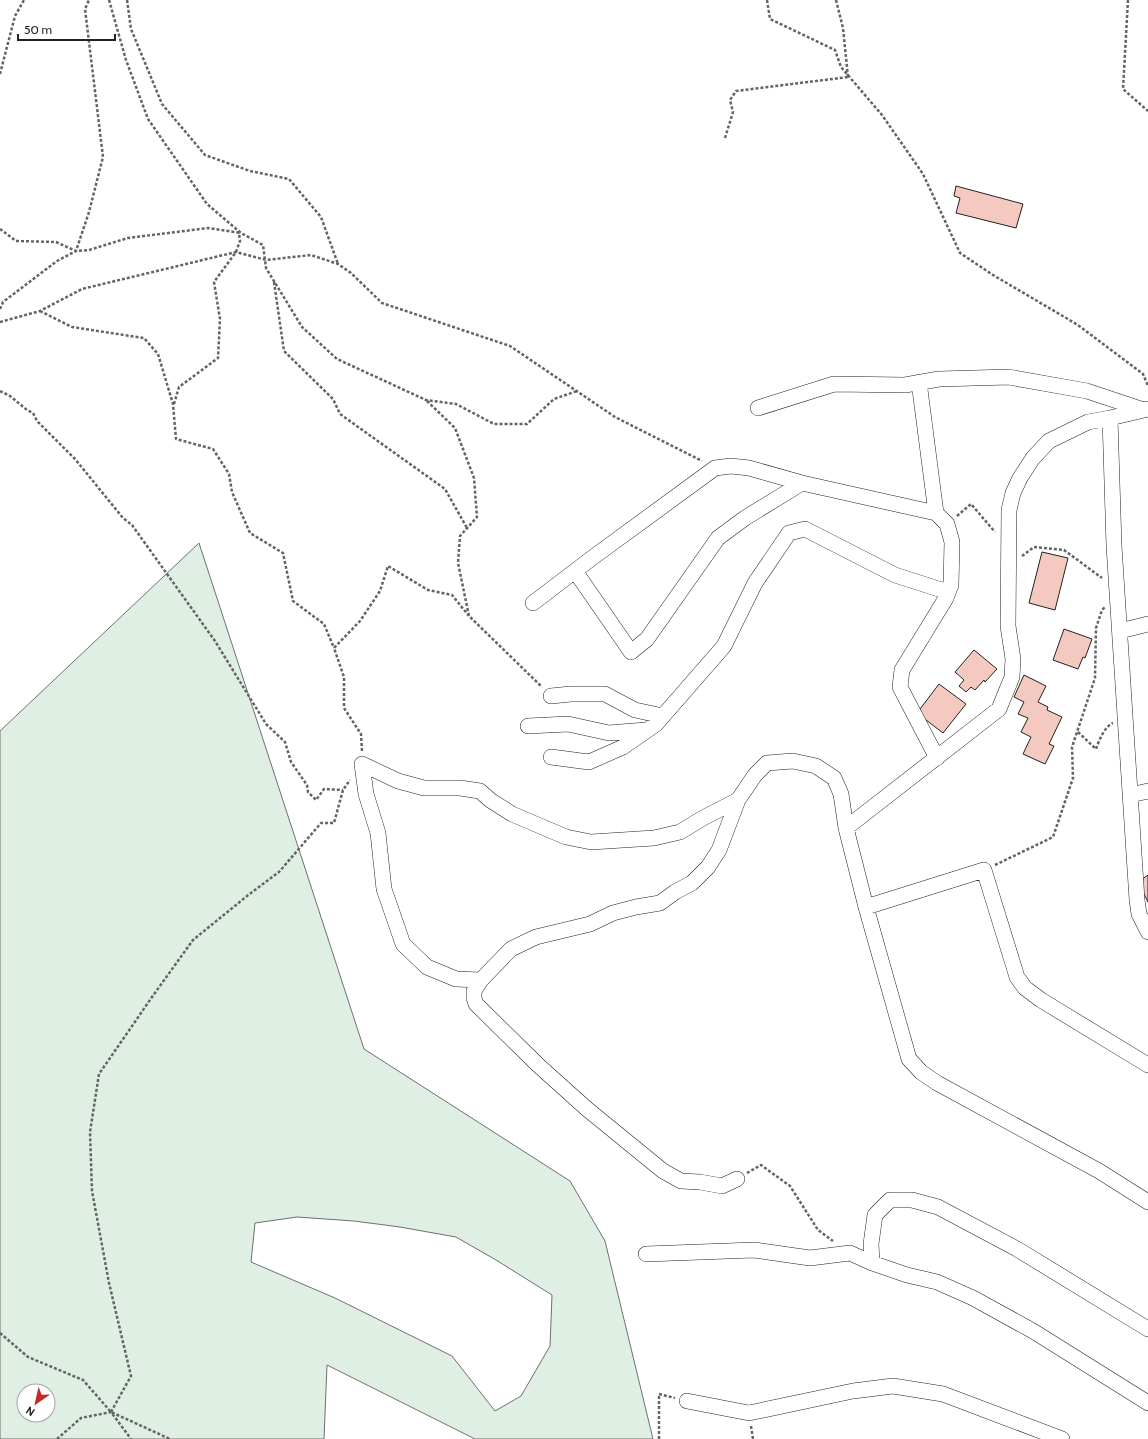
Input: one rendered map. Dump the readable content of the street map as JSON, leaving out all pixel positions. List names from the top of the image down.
{
  "scale_bar": "50 m",
  "north": "bottom left"
}
